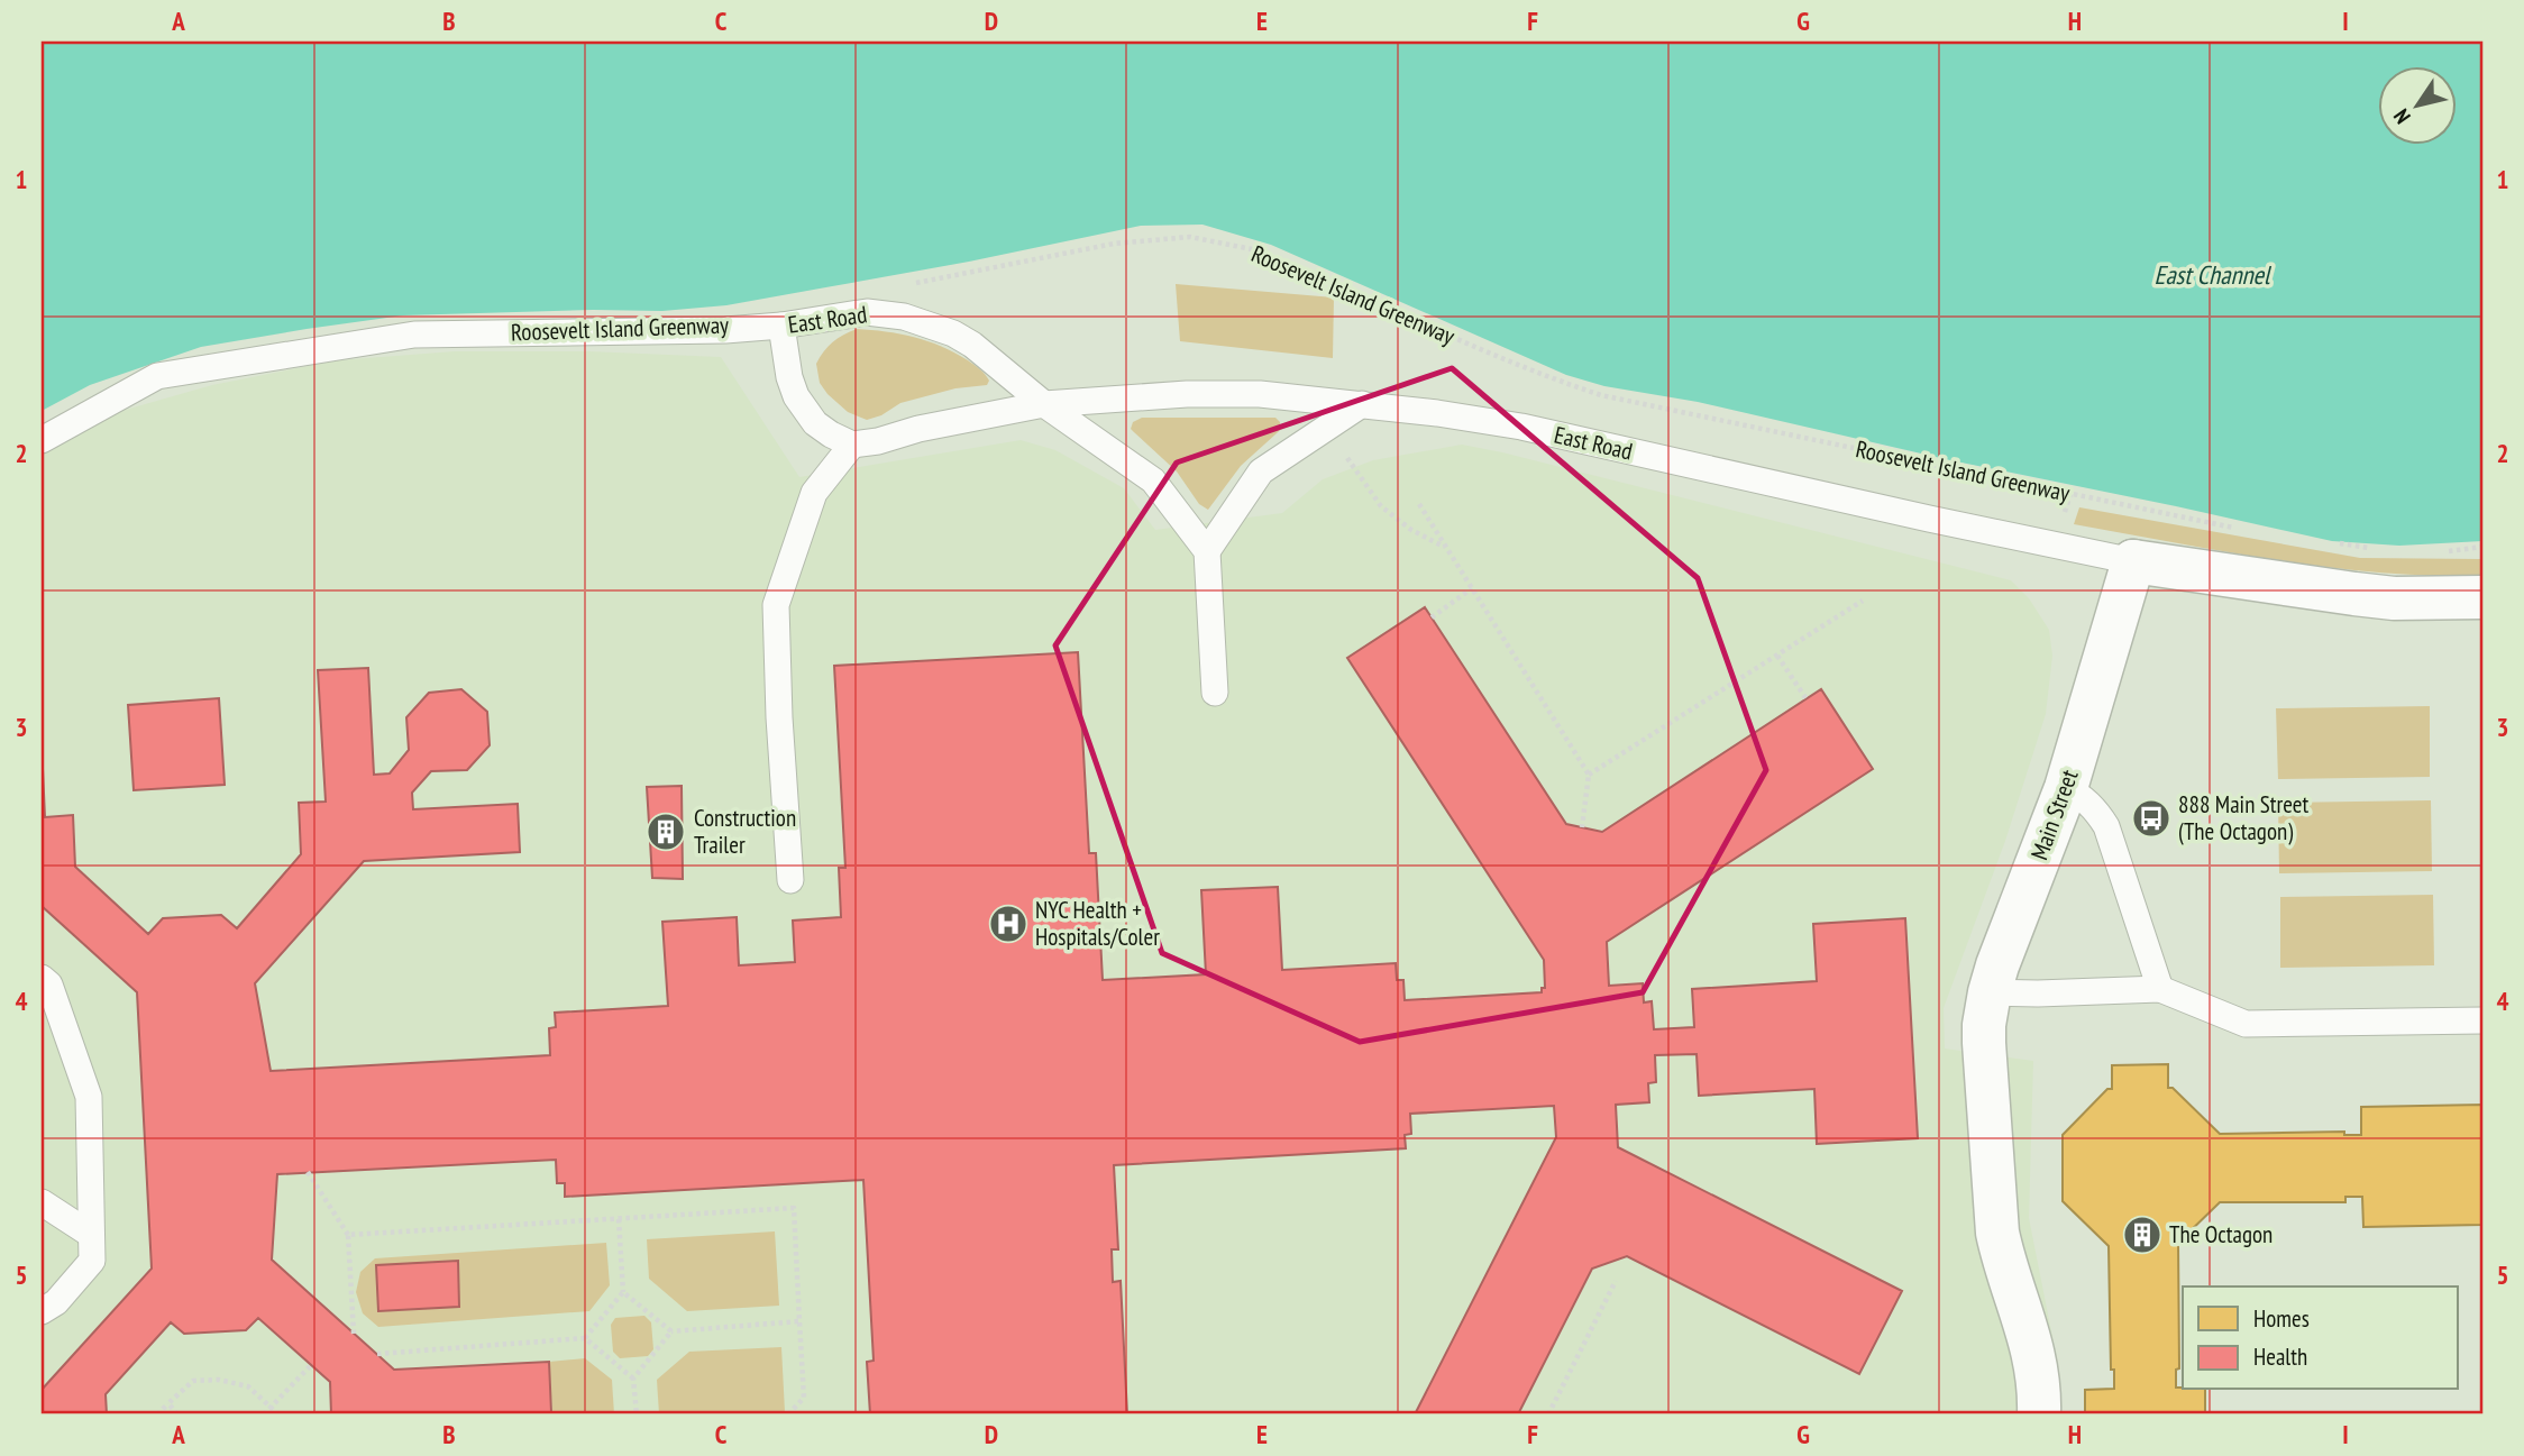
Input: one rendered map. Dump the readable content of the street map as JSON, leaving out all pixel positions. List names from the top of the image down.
{
  "streets": {
    "street": ["Main Street"],
    "lane": ["Roosevelt Island Greenway", "East Road"]
  },
  "crossings": [
    ["Roosevelt Island Greenway", "East Road"],
    ["East Road", "Main Street"]
  ],
  "water": ["East Channel"],
  "places": {
    "bus stop": ["888 Main Street (The Octagon)"],
    "building": ["Construction Trailer", "The Octagon"],
    "hospital": ["NYC Health + Hospitals/Coler"]
  },
  "legend": ["Homes", "Health"],
  "north": "bottom left",
  "grid": {
    "columns": [
      "A",
      "B",
      "C",
      "D",
      "E",
      "F",
      "G",
      "H",
      "I"
    ],
    "rows": [
      "1",
      "2",
      "3",
      "4",
      "5"
    ]
  }
}
